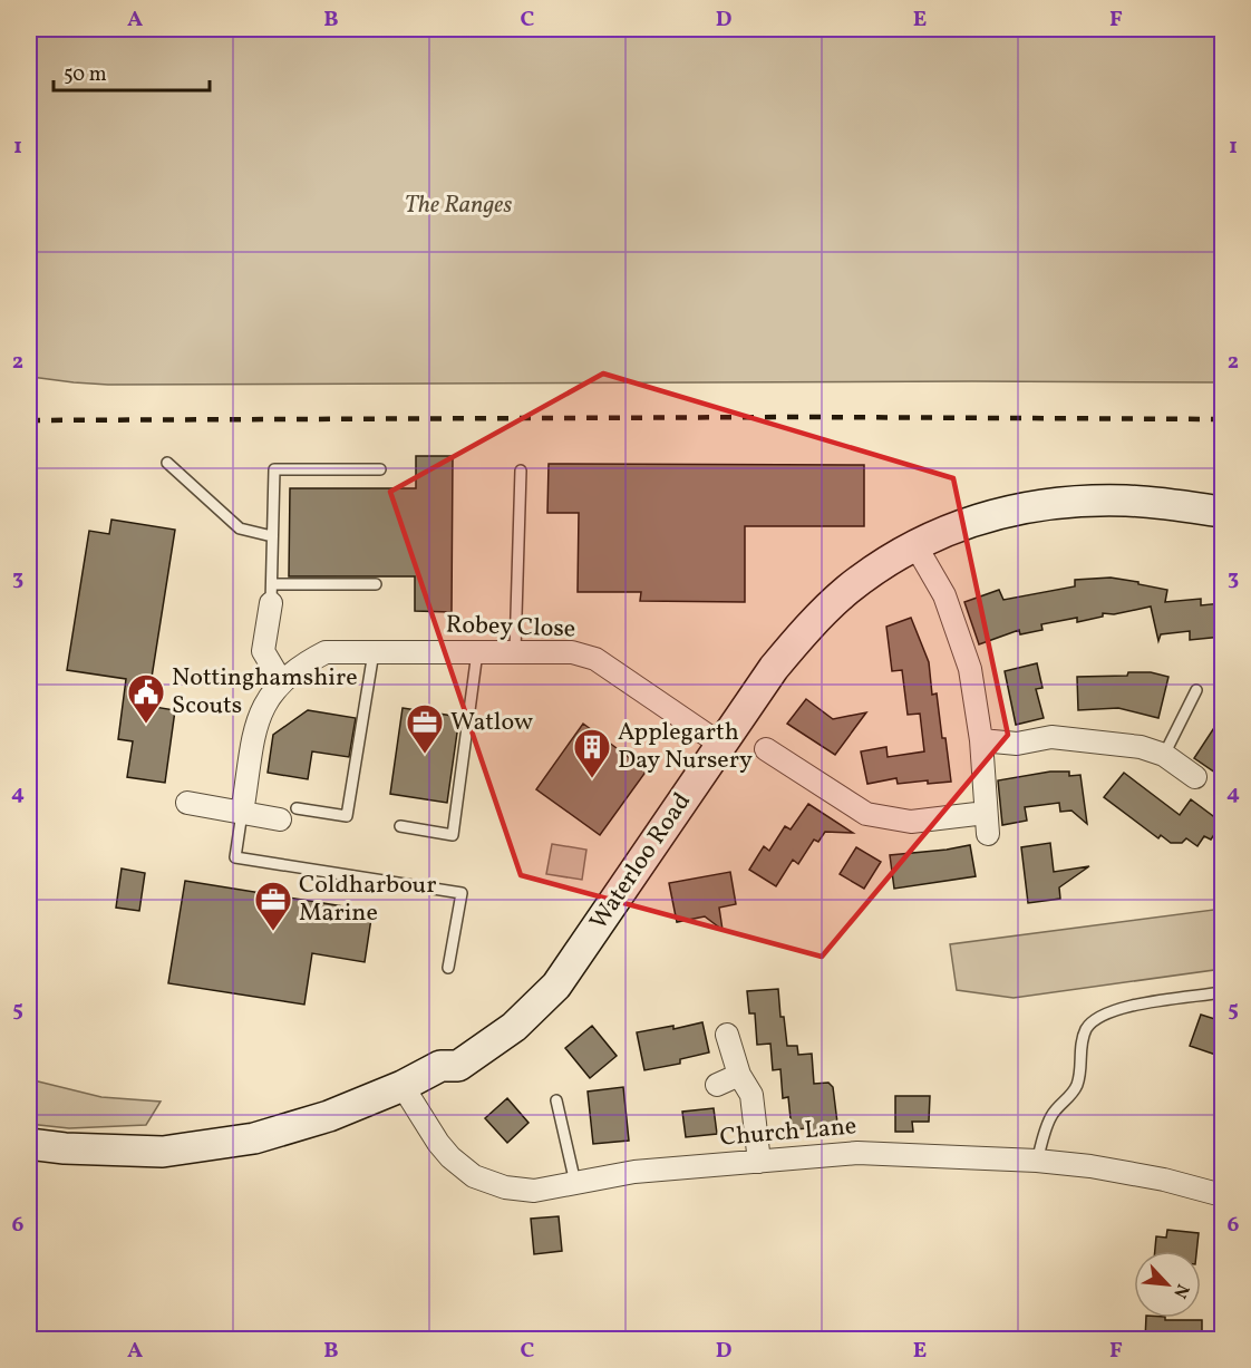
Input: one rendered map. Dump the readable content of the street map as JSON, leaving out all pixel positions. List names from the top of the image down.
{
  "streets": {
    "street": ["Robey Close", "Waterloo Road", "Church Lane"]
  },
  "crossings": [
    ["Robey Close", "Waterloo Road"],
    ["Waterloo Road", "Church Lane"]
  ],
  "parks": ["The Ranges"],
  "places": {
    "public building": ["Nottinghamshire Scouts"],
    "office": ["Watlow", "Coldharbour Marine"],
    "building": ["Applegarth Day Nursery"]
  },
  "scale_bar": "50 m",
  "north": "bottom right",
  "grid": {
    "columns": [
      "A",
      "B",
      "C",
      "D",
      "E",
      "F"
    ],
    "rows": [
      "1",
      "2",
      "3",
      "4",
      "5",
      "6"
    ]
  }
}
